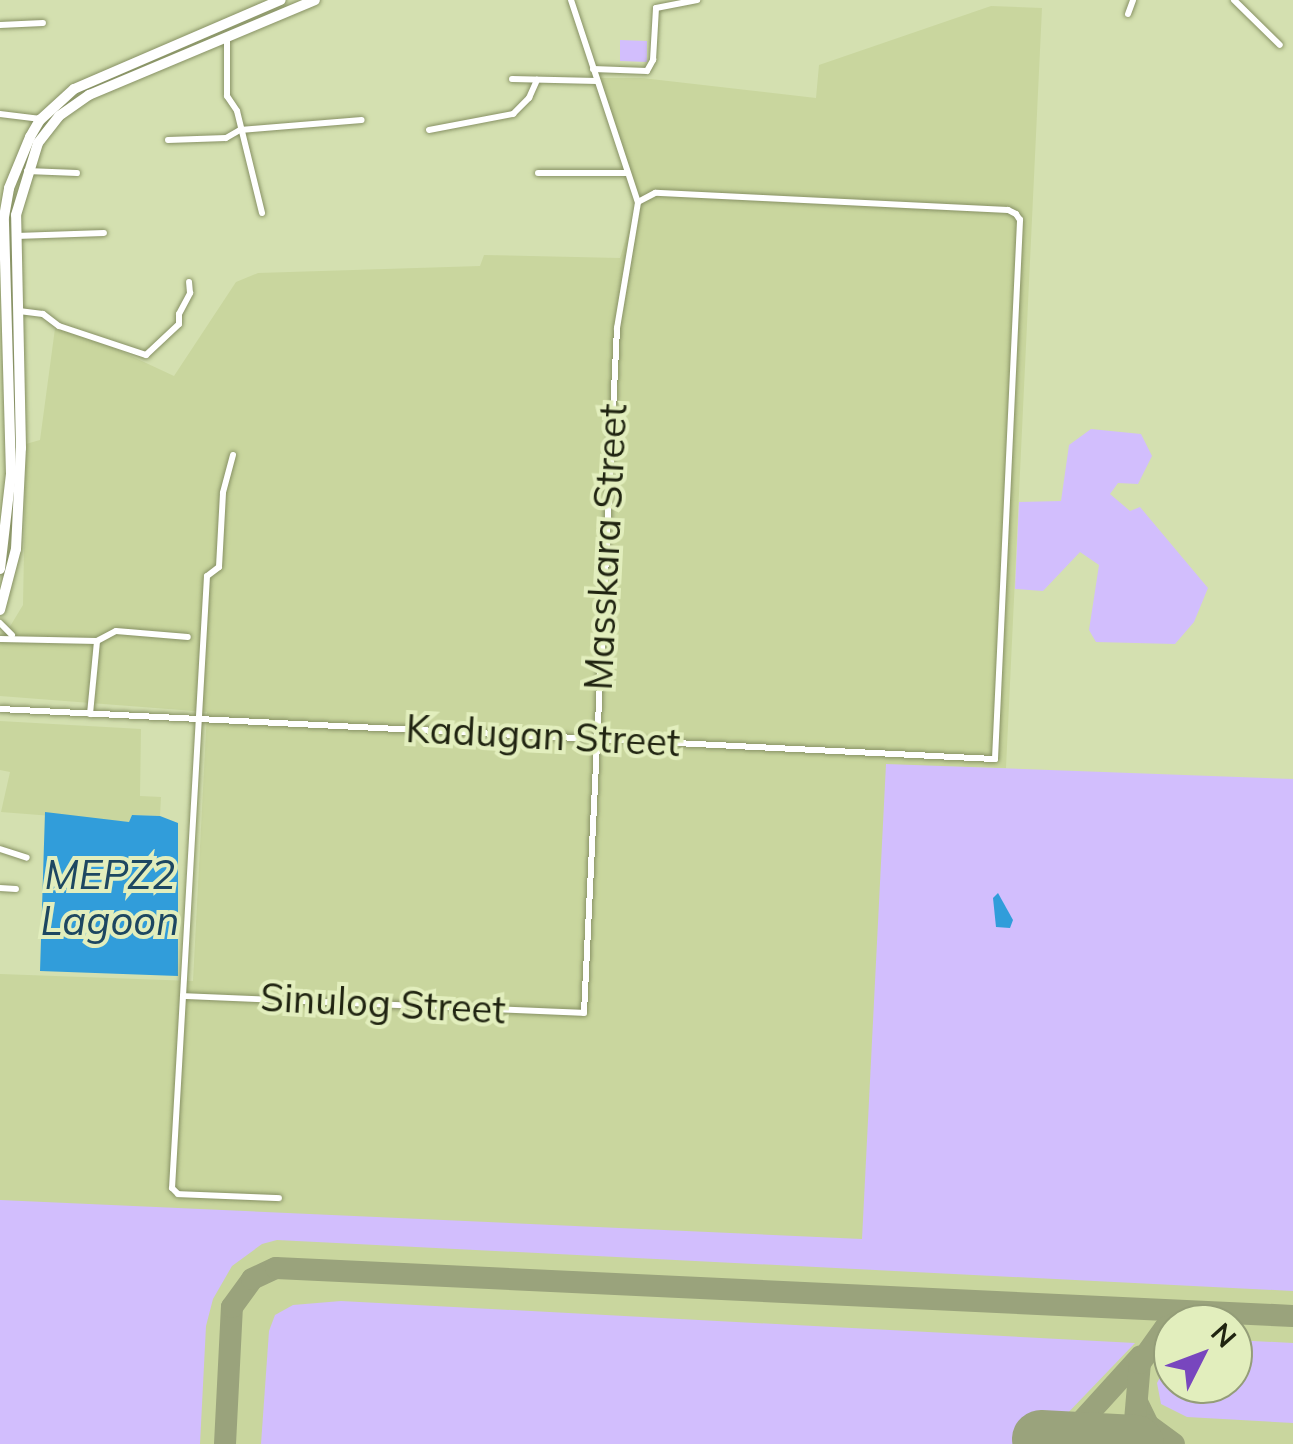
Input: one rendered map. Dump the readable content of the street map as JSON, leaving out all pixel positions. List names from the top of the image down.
{
  "streets": {
    "street": ["Masskara Street", "Kadugan Street", "Sinulog Street"]
  },
  "crossings": [
    ["Masskara Street", "Kadugan Street"],
    ["Masskara Street", "Sinulog Street"]
  ],
  "water": ["MEPZ2 Lagoon"],
  "north": "top right"
}
